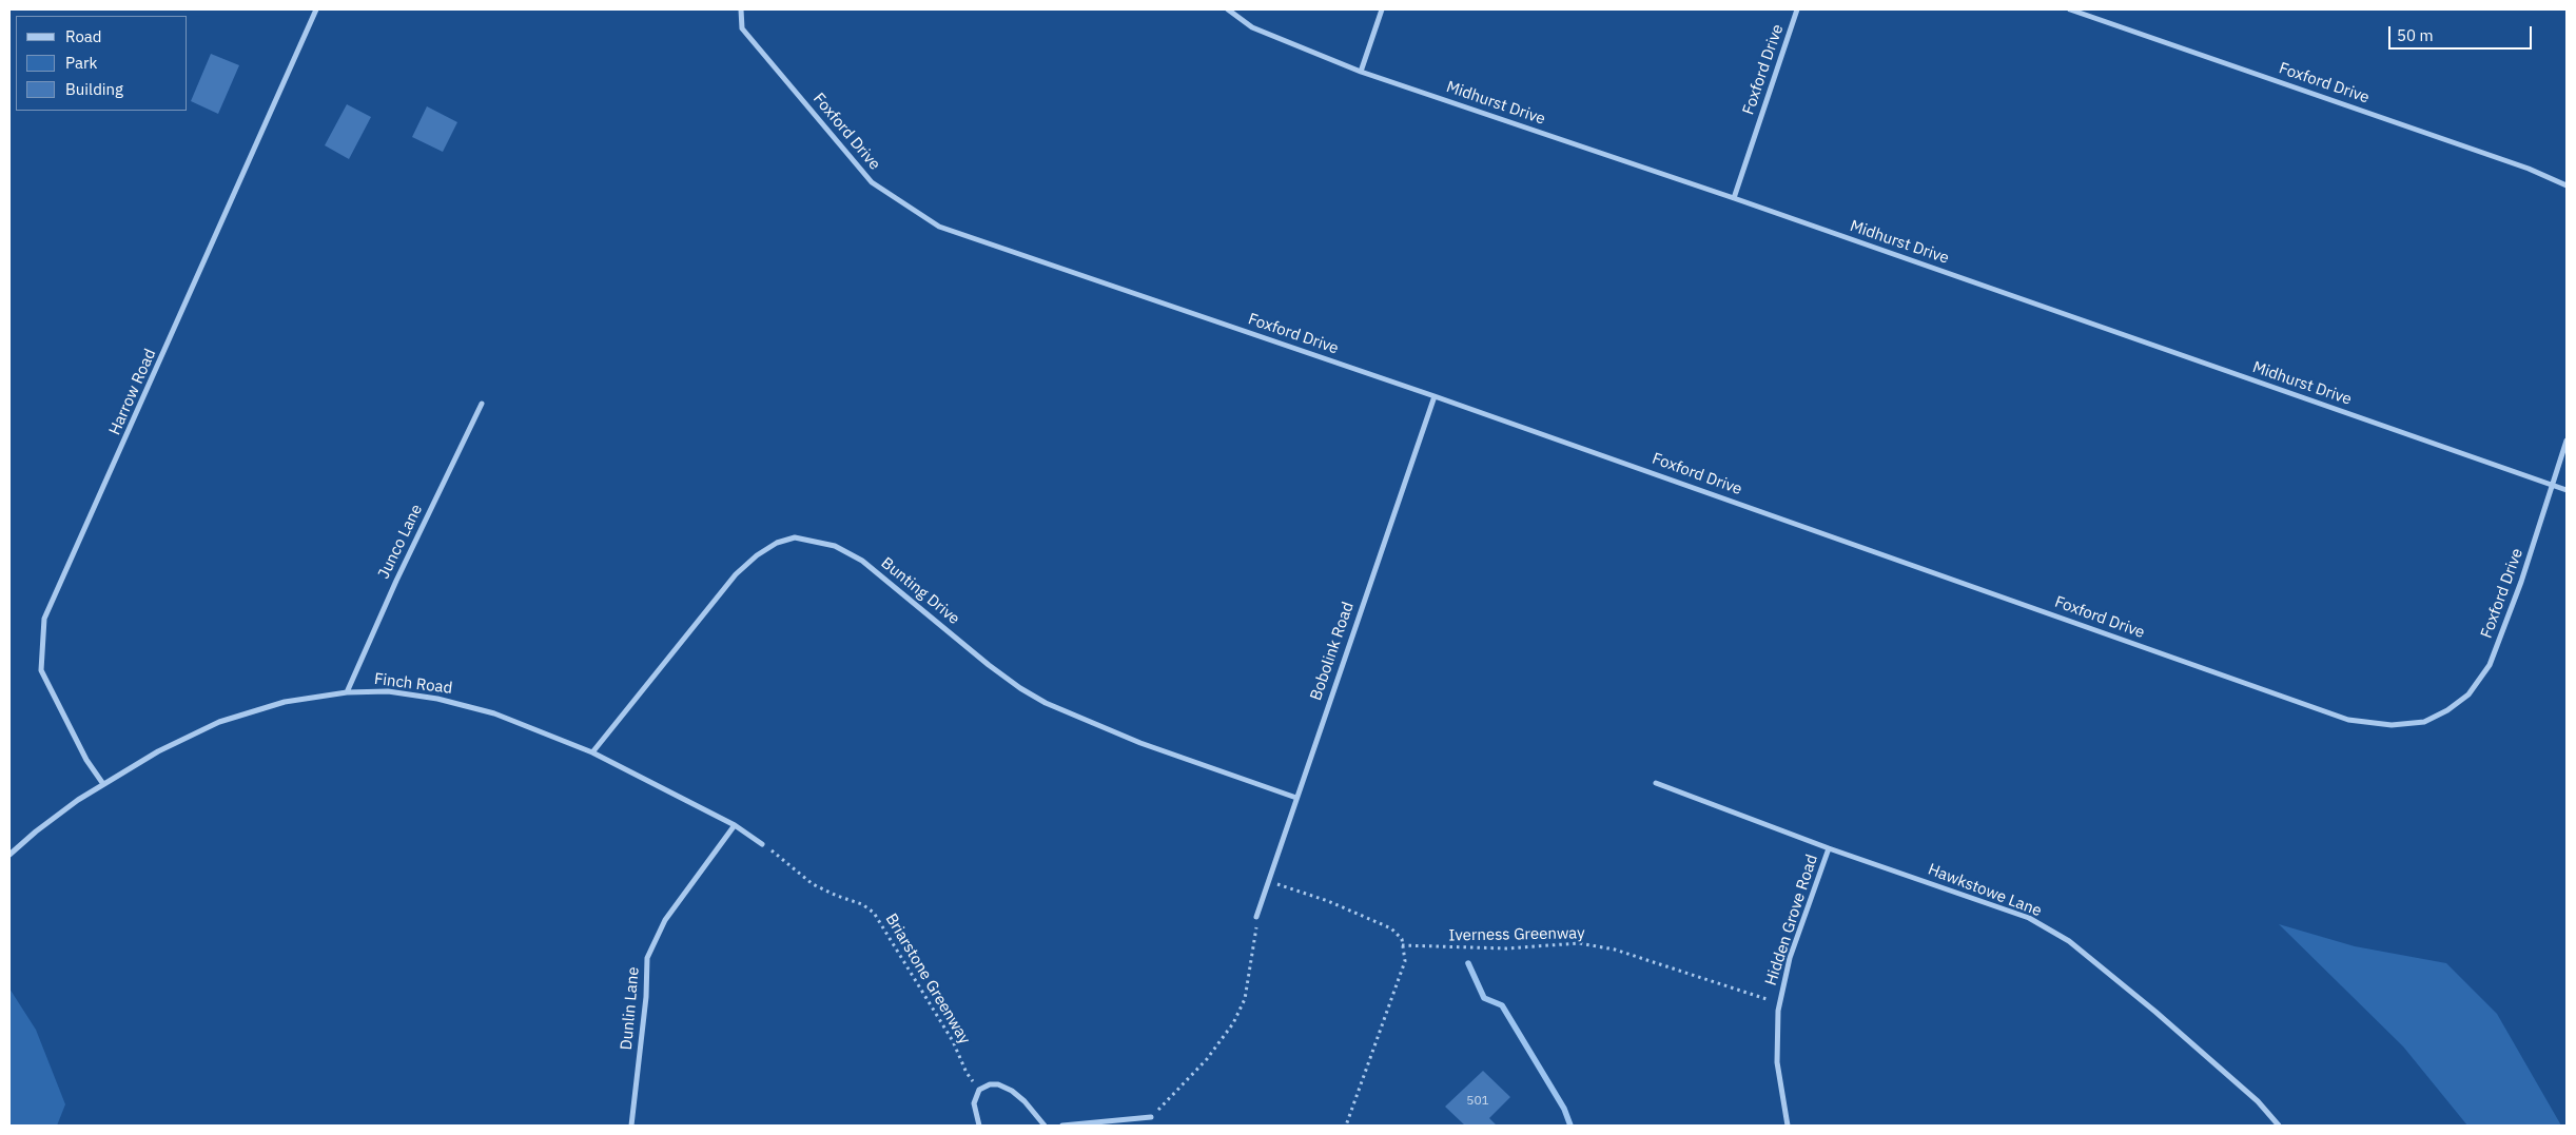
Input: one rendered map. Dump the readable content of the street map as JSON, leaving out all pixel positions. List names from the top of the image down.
{
  "streets": {
    "street": [
      "Foxford Drive",
      "Midhurst Drive",
      "Harrow Road",
      "Junco Lane",
      "Bunting Drive",
      "Bobolink Road",
      "Finch Road",
      "Hawkstowe Lane",
      "Hidden Grove Road",
      "Dunlin Lane"
    ],
    "path": ["Iverness Greenway", "Briarstone Greenway"]
  },
  "crossings": [
    ["Foxford Drive", "Midhurst Drive"],
    ["Foxford Drive", "Bobolink Road"],
    ["Harrow Road", "Finch Road"],
    ["Junco Lane", "Finch Road"],
    ["Bunting Drive", "Bobolink Road"],
    ["Bunting Drive", "Finch Road"],
    ["Finch Road", "Briarstone Greenway"],
    ["Finch Road", "Dunlin Lane"],
    ["Hawkstowe Lane", "Hidden Grove Road"],
    ["Hidden Grove Road", "Iverness Greenway"]
  ],
  "house_numbers": ["501"],
  "legend": ["Road", "Park", "Building"],
  "scale_bar": "50 m"
}
